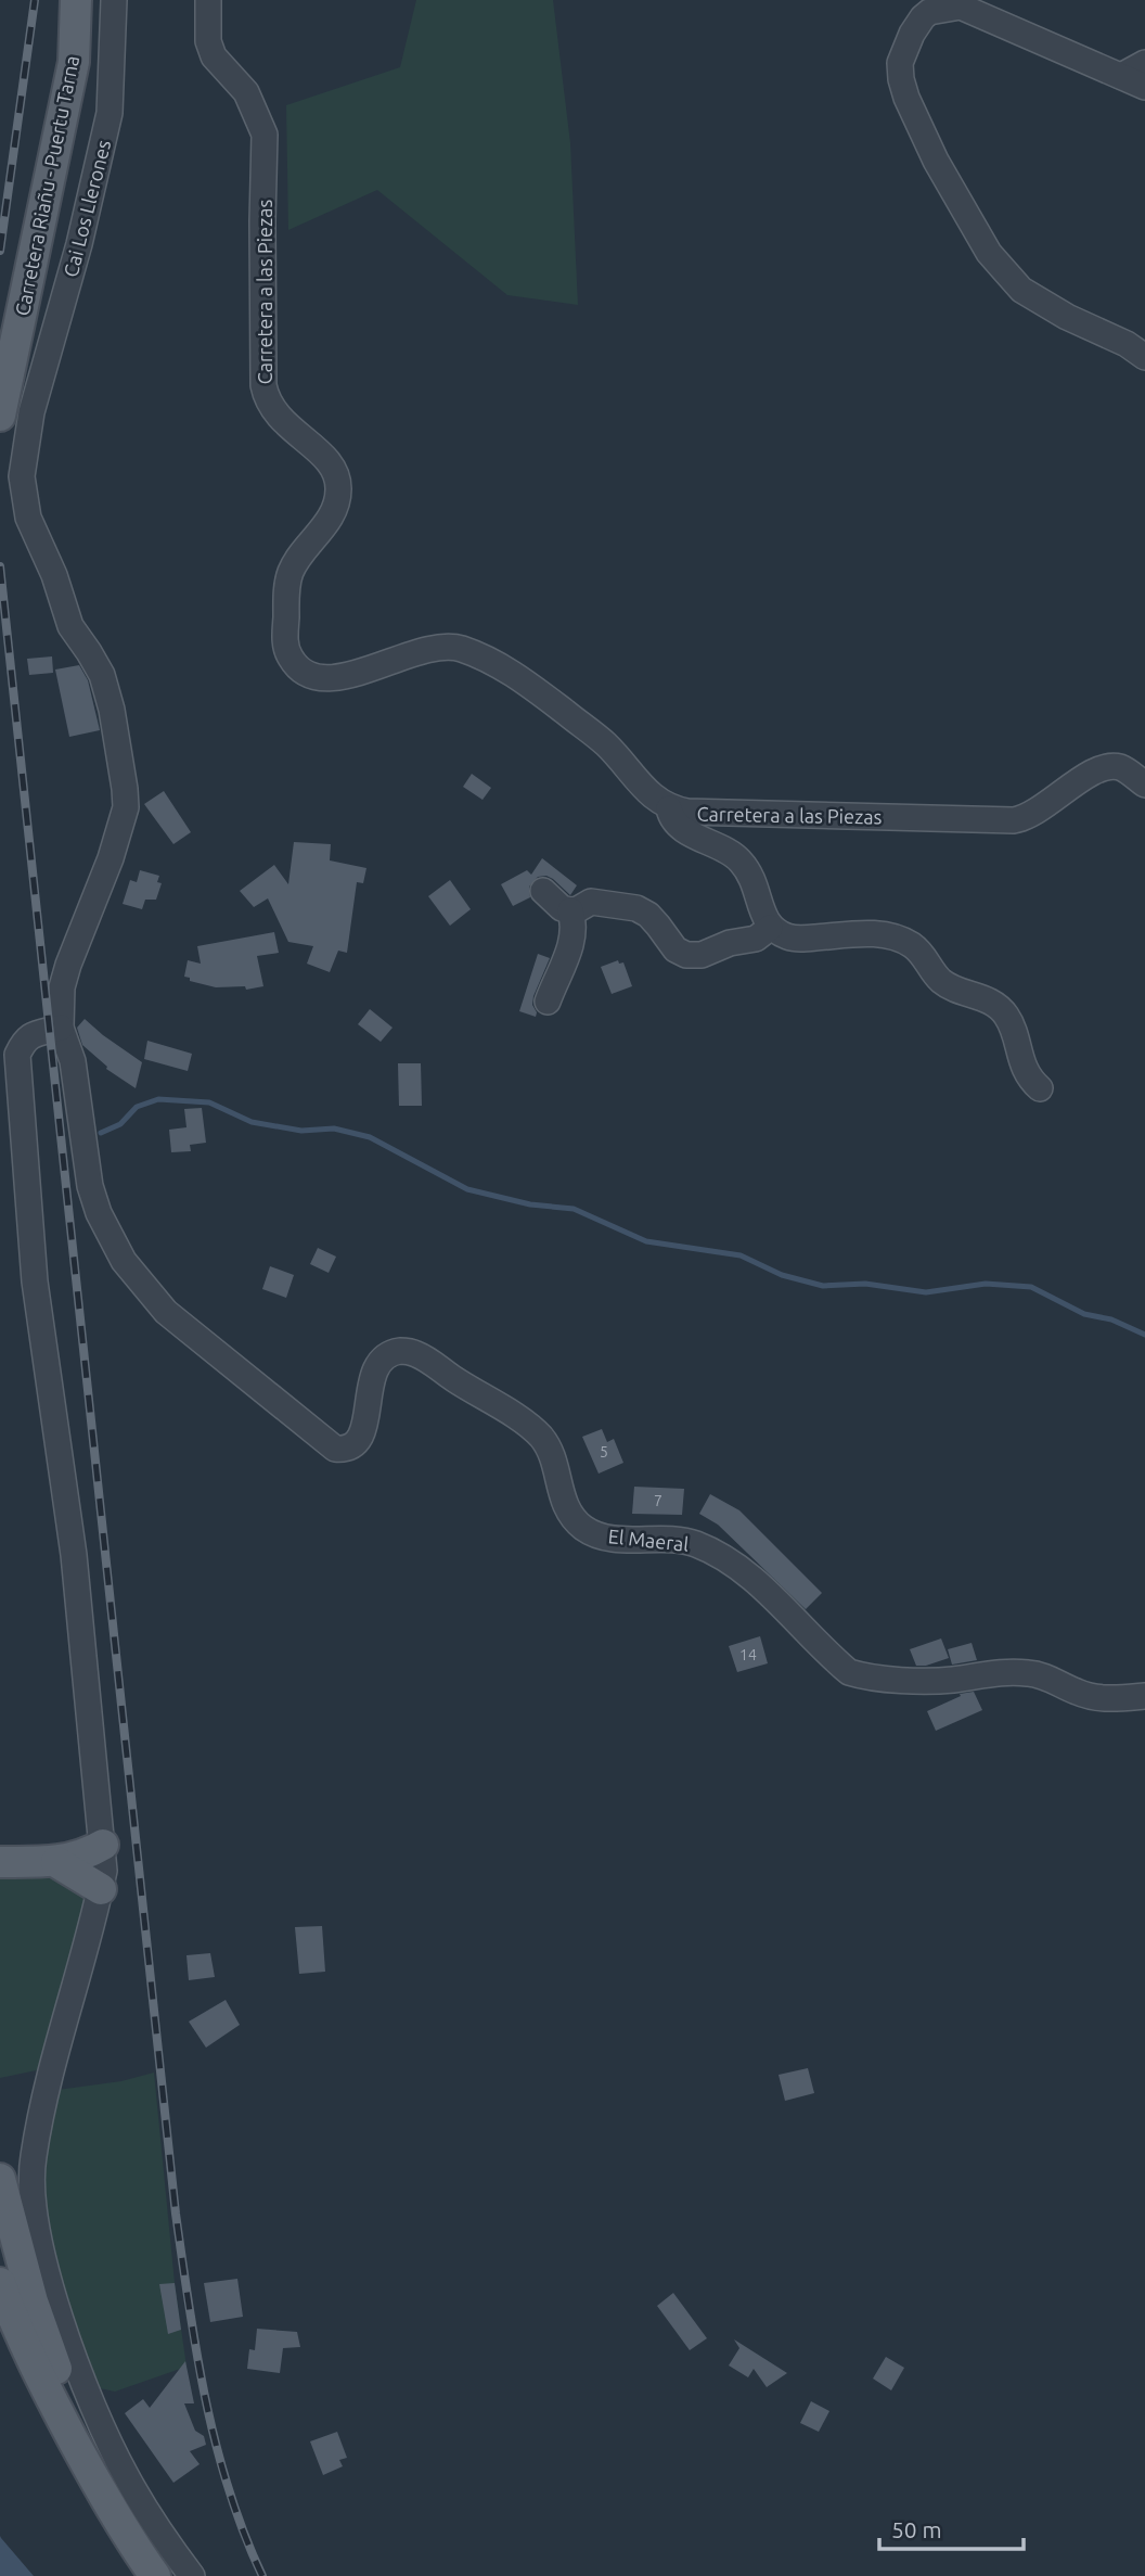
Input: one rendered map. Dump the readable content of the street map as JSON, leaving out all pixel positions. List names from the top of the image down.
{
  "streets": {
    "main road": ["Carretera Riañu - Puertu Tarna"],
    "street": ["Cai Los Llerones", "Carretera a las Piezas", "El Maeral"]
  },
  "crossings": [
    ["Cai Los Llerones", "El Maeral"]
  ],
  "house_numbers": ["5", "7", "14"],
  "scale_bar": "50 m"
}
